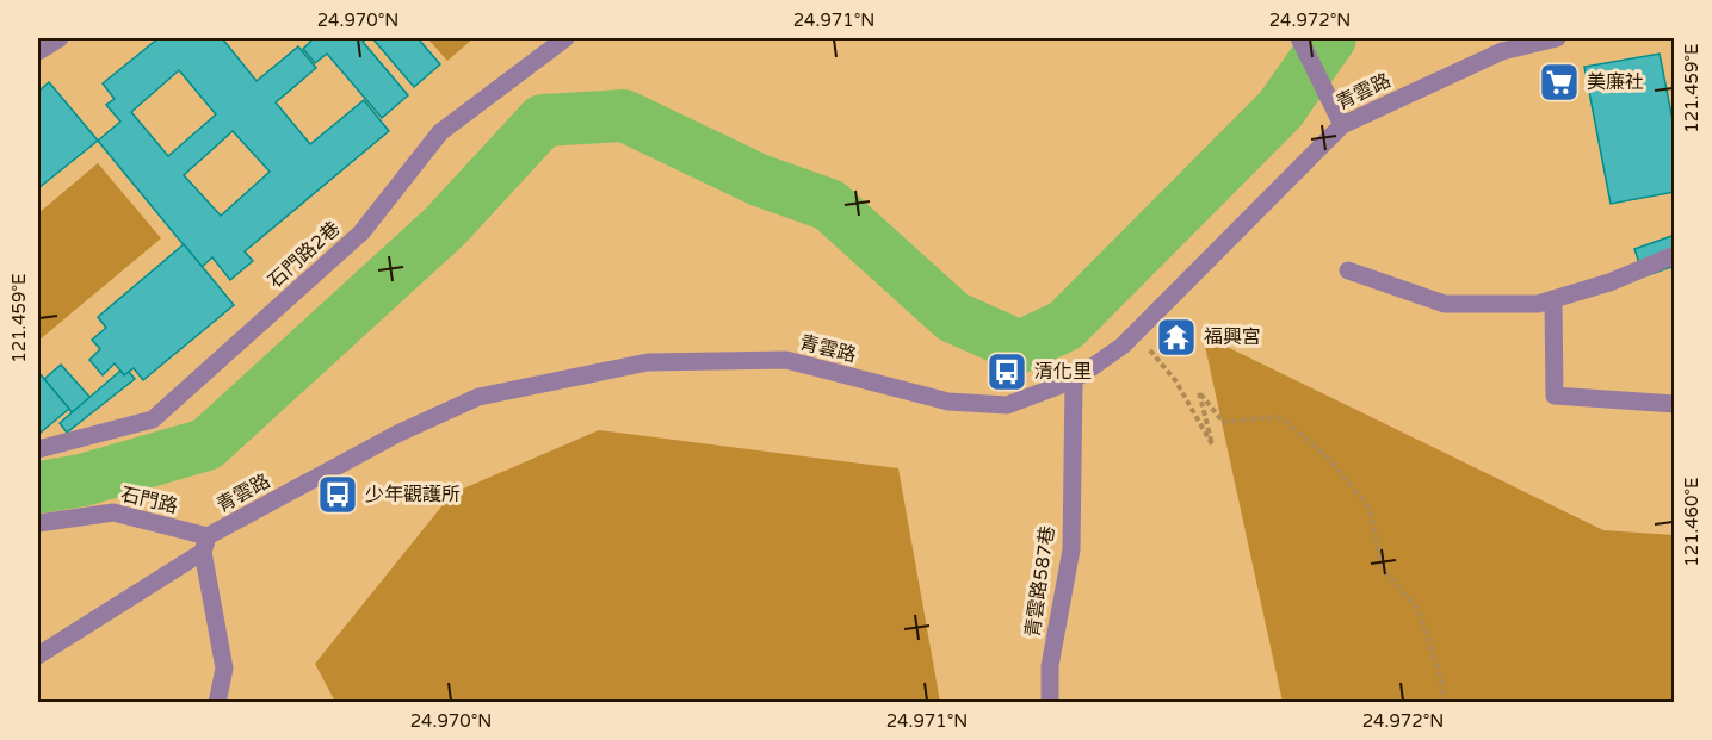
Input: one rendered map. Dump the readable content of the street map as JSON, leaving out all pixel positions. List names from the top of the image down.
{
  "streets": {
    "street": [
      "青雲路",
      "石門路2巷",
      "石門路",
      "青雲路587巷"
    ]
  },
  "crossings": [
    ["青雲路", "石門路"],
    ["青雲路", "青雲路587巷"]
  ],
  "places": {
    "supermarket": ["美廉社"],
    "temple": ["福興宮"],
    "bus stop": ["清化里", "少年觀護所"]
  },
  "coordinates": [
    "24.970°N",
    "24.971°N",
    "24.972°N",
    "121.459°E",
    "121.460°E"
  ]
}
